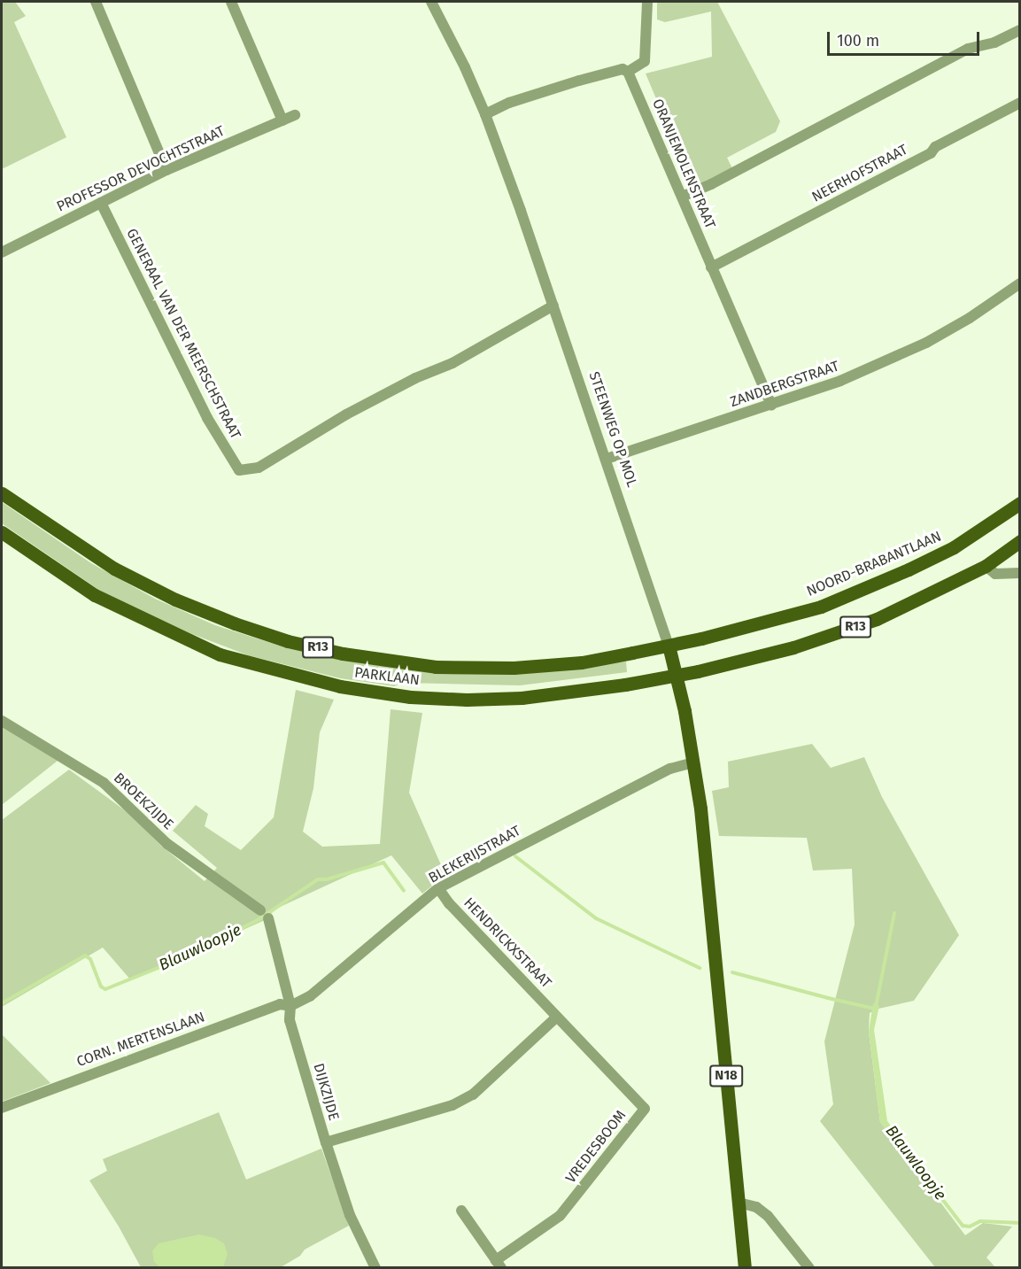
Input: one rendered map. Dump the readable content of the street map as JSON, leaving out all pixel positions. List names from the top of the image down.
{
  "streets": {
    "main road": [
      "STEENWEG OP MOL",
      "NOORD-BRABANTLAAN",
      "R13",
      "PARKLAAN",
      "N18"
    ],
    "street": [
      "ORANJEMOLENSTRAAT",
      "PROFESSOR DEVOCHTSTRAAT",
      "NEERHOFSTRAAT",
      "GENERAAL VAN DER MEERSCHSTRAAT",
      "ZANDBERGSTRAAT",
      "BROEKZIJDE",
      "BLEKERIJSTRAAT",
      "HENDRICKXSTRAAT",
      "CORN. MERTENSLAAN",
      "DIJKZIJDE",
      "VREDESBOOM"
    ]
  },
  "crossings": [
    ["ORANJEMOLENSTRAAT", "NEERHOFSTRAAT"],
    ["ORANJEMOLENSTRAAT", "ZANDBERGSTRAAT"],
    ["PROFESSOR DEVOCHTSTRAAT", "GENERAAL VAN DER MEERSCHSTRAAT"],
    ["GENERAAL VAN DER MEERSCHSTRAAT", "STEENWEG OP MOL"],
    ["ZANDBERGSTRAAT", "STEENWEG OP MOL"],
    ["STEENWEG OP MOL", "NOORD-BRABANTLAAN"],
    ["STEENWEG OP MOL", "R13"],
    ["STEENWEG OP MOL", "PARKLAAN"],
    ["STEENWEG OP MOL", "BLEKERIJSTRAAT"],
    ["STEENWEG OP MOL", "N18"],
    ["NOORD-BRABANTLAAN", "PARKLAAN"],
    ["R13", "PARKLAAN"],
    ["BROEKZIJDE", "DIJKZIJDE"],
    ["BLEKERIJSTRAAT", "HENDRICKXSTRAAT"],
    ["BLEKERIJSTRAAT", "CORN. MERTENSLAAN"],
    ["BLEKERIJSTRAAT", "DIJKZIJDE"],
    ["HENDRICKXSTRAAT", "VREDESBOOM"],
    ["CORN. MERTENSLAAN", "DIJKZIJDE"]
  ],
  "water": ["Blauwloopje"],
  "scale_bar": "100 m"
}
